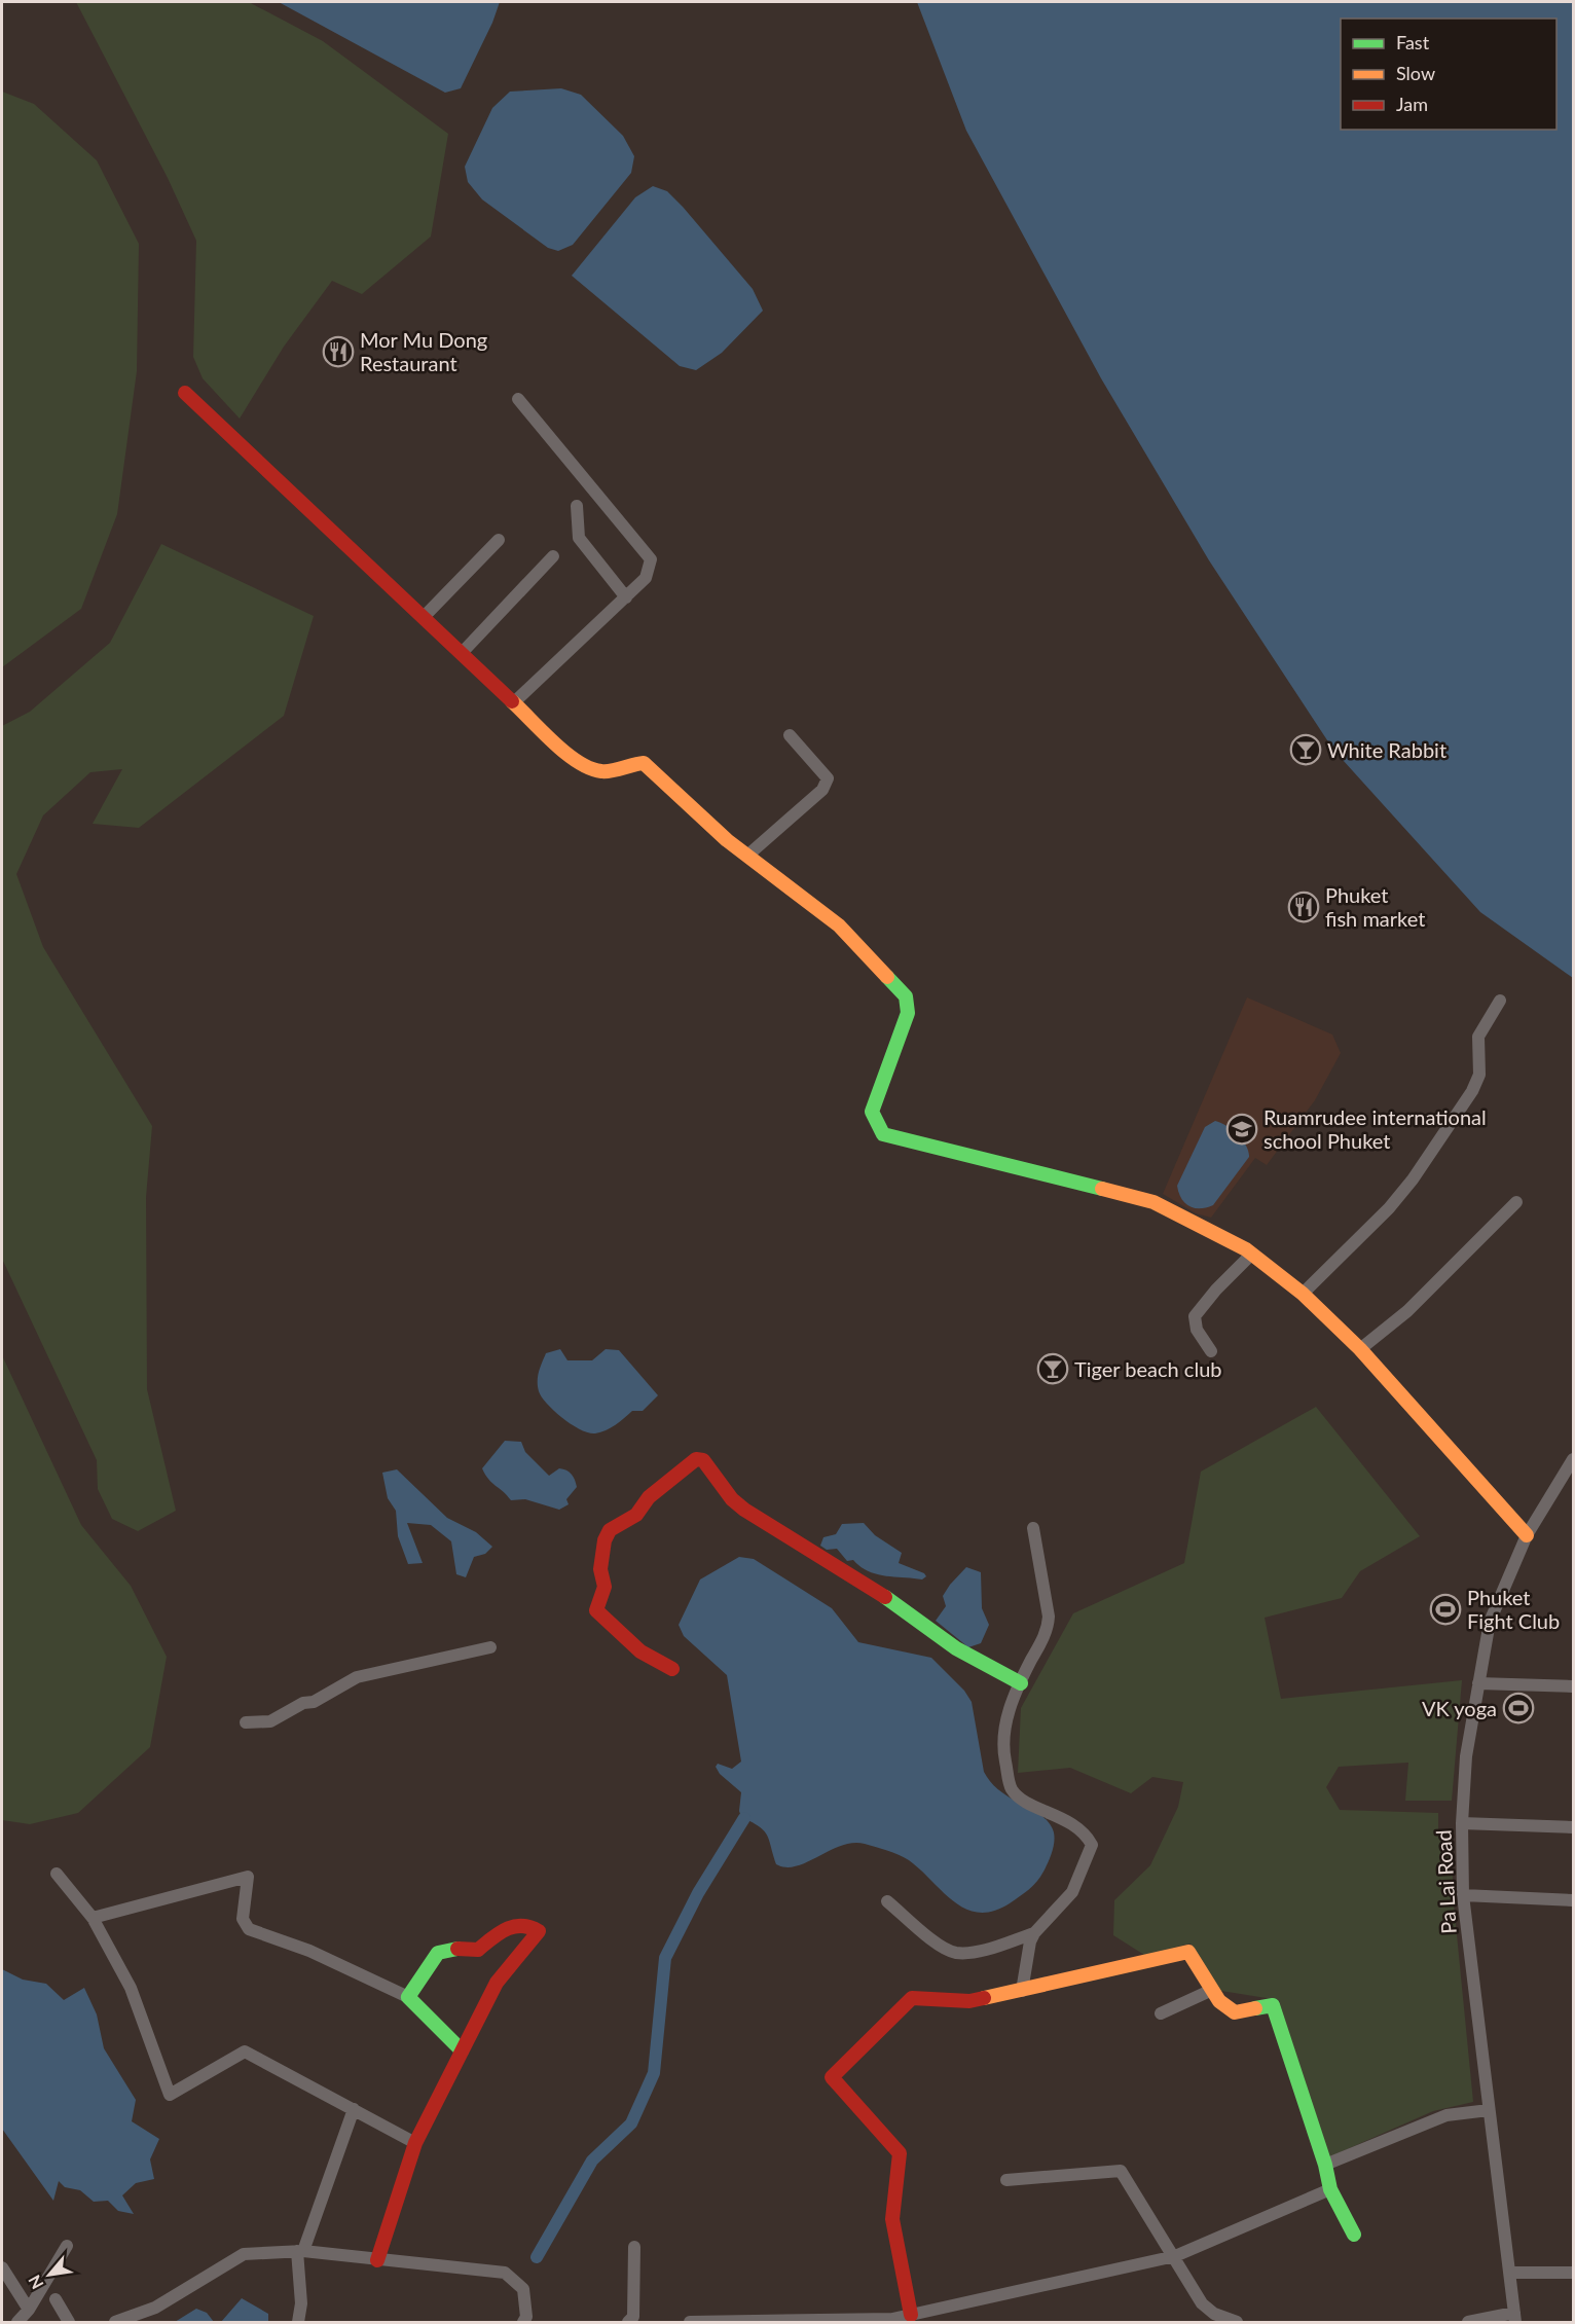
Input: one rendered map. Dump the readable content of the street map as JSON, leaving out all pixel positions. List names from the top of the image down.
{
  "streets": {
    "street": ["Pa Lai Road"]
  },
  "places": {
    "restaurant": ["Mor Mu Dong Restaurant", "Phuket fish market"],
    "bar": ["White Rabbit", "Tiger beach club"],
    "school or university": ["Ruamrudee international school Phuket"],
    "sports": ["Phuket Fight Club", "VK yoga"]
  },
  "legend": ["Fast", "Slow", "Jam"],
  "north": "bottom left"
}
